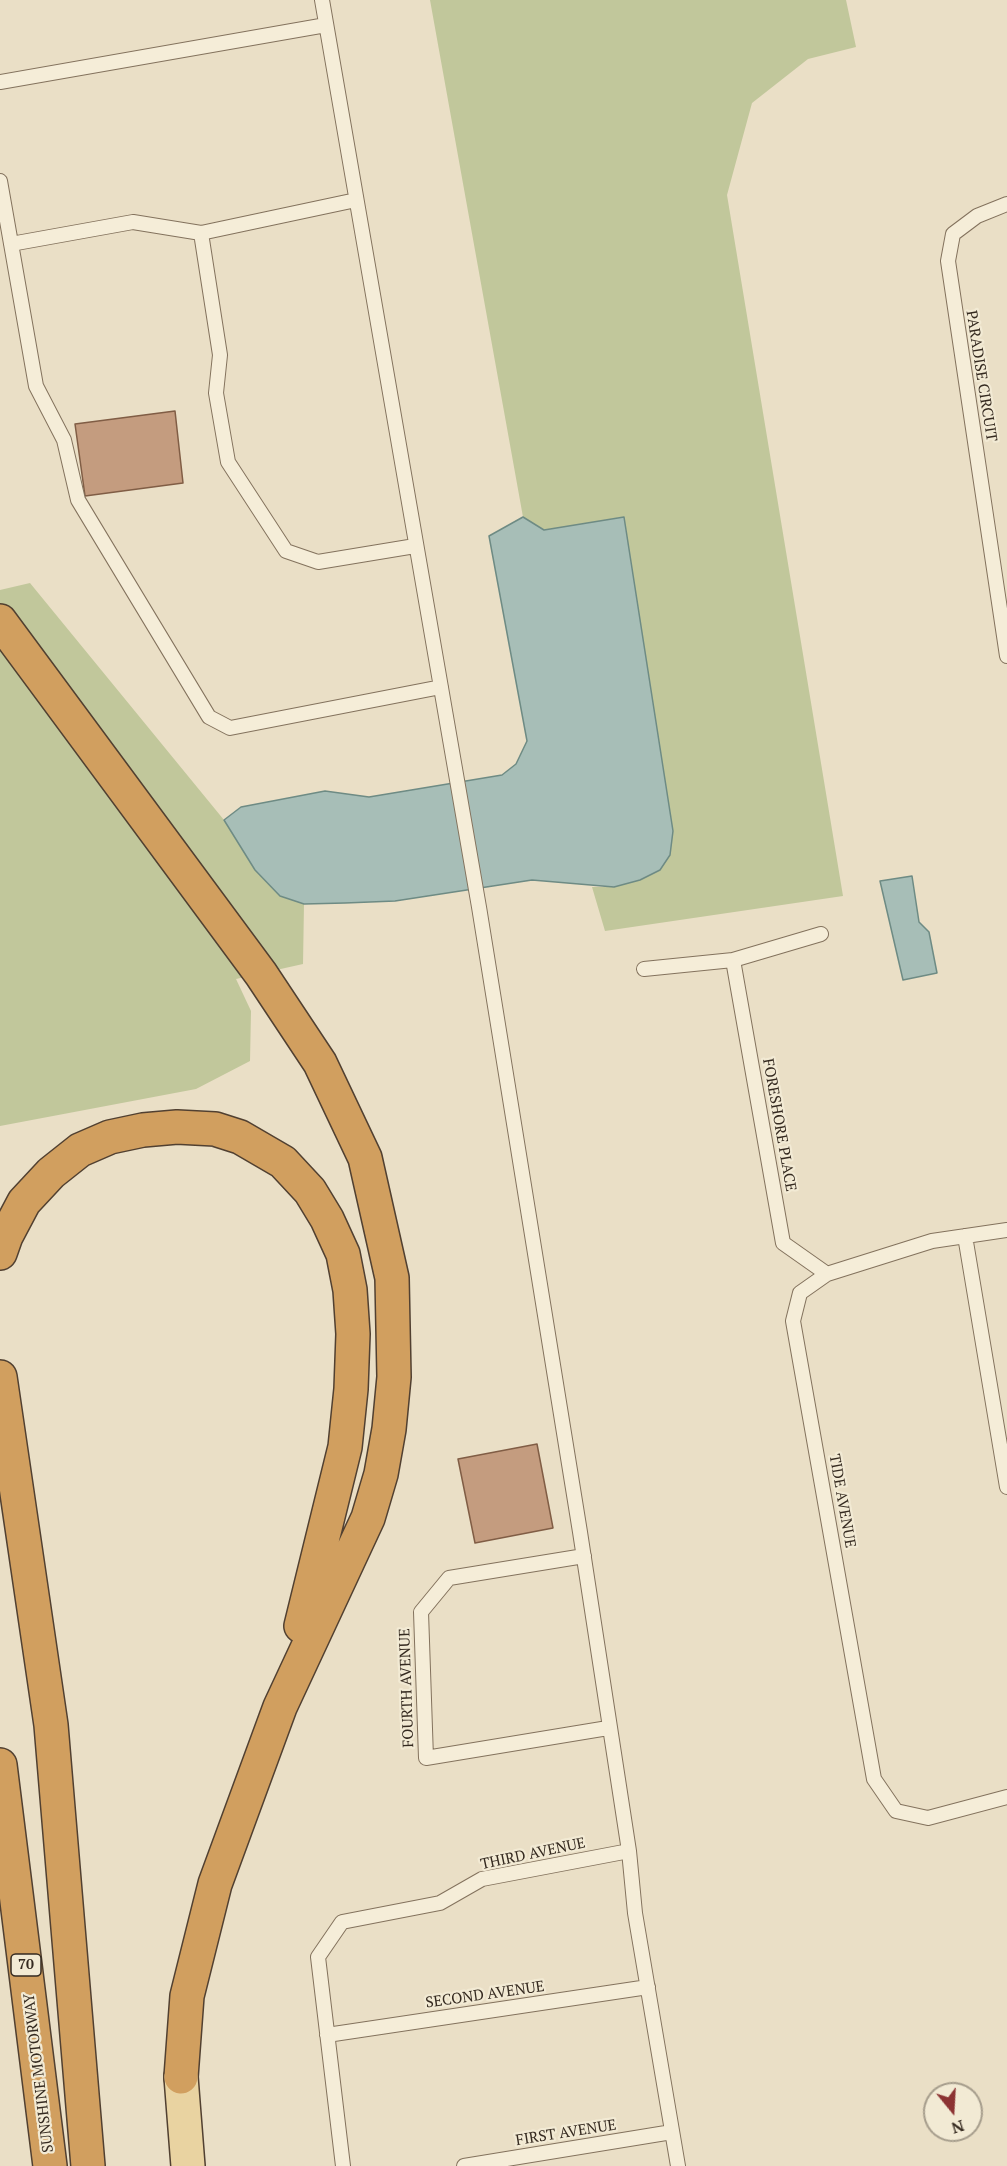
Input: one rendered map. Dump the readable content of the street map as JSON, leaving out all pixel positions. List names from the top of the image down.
{
  "streets": {
    "highway": ["70", "SUNSHINE MOTORWAY"],
    "lane": [
      "PARADISE CIRCUIT",
      "FORESHORE PLACE",
      "TIDE AVENUE",
      "FOURTH AVENUE",
      "THIRD AVENUE",
      "SECOND AVENUE",
      "FIRST AVENUE"
    ]
  },
  "crossings": [
    ["FORESHORE PLACE", "TIDE AVENUE"],
    ["THIRD AVENUE", "SECOND AVENUE"]
  ],
  "north": "bottom"
}
